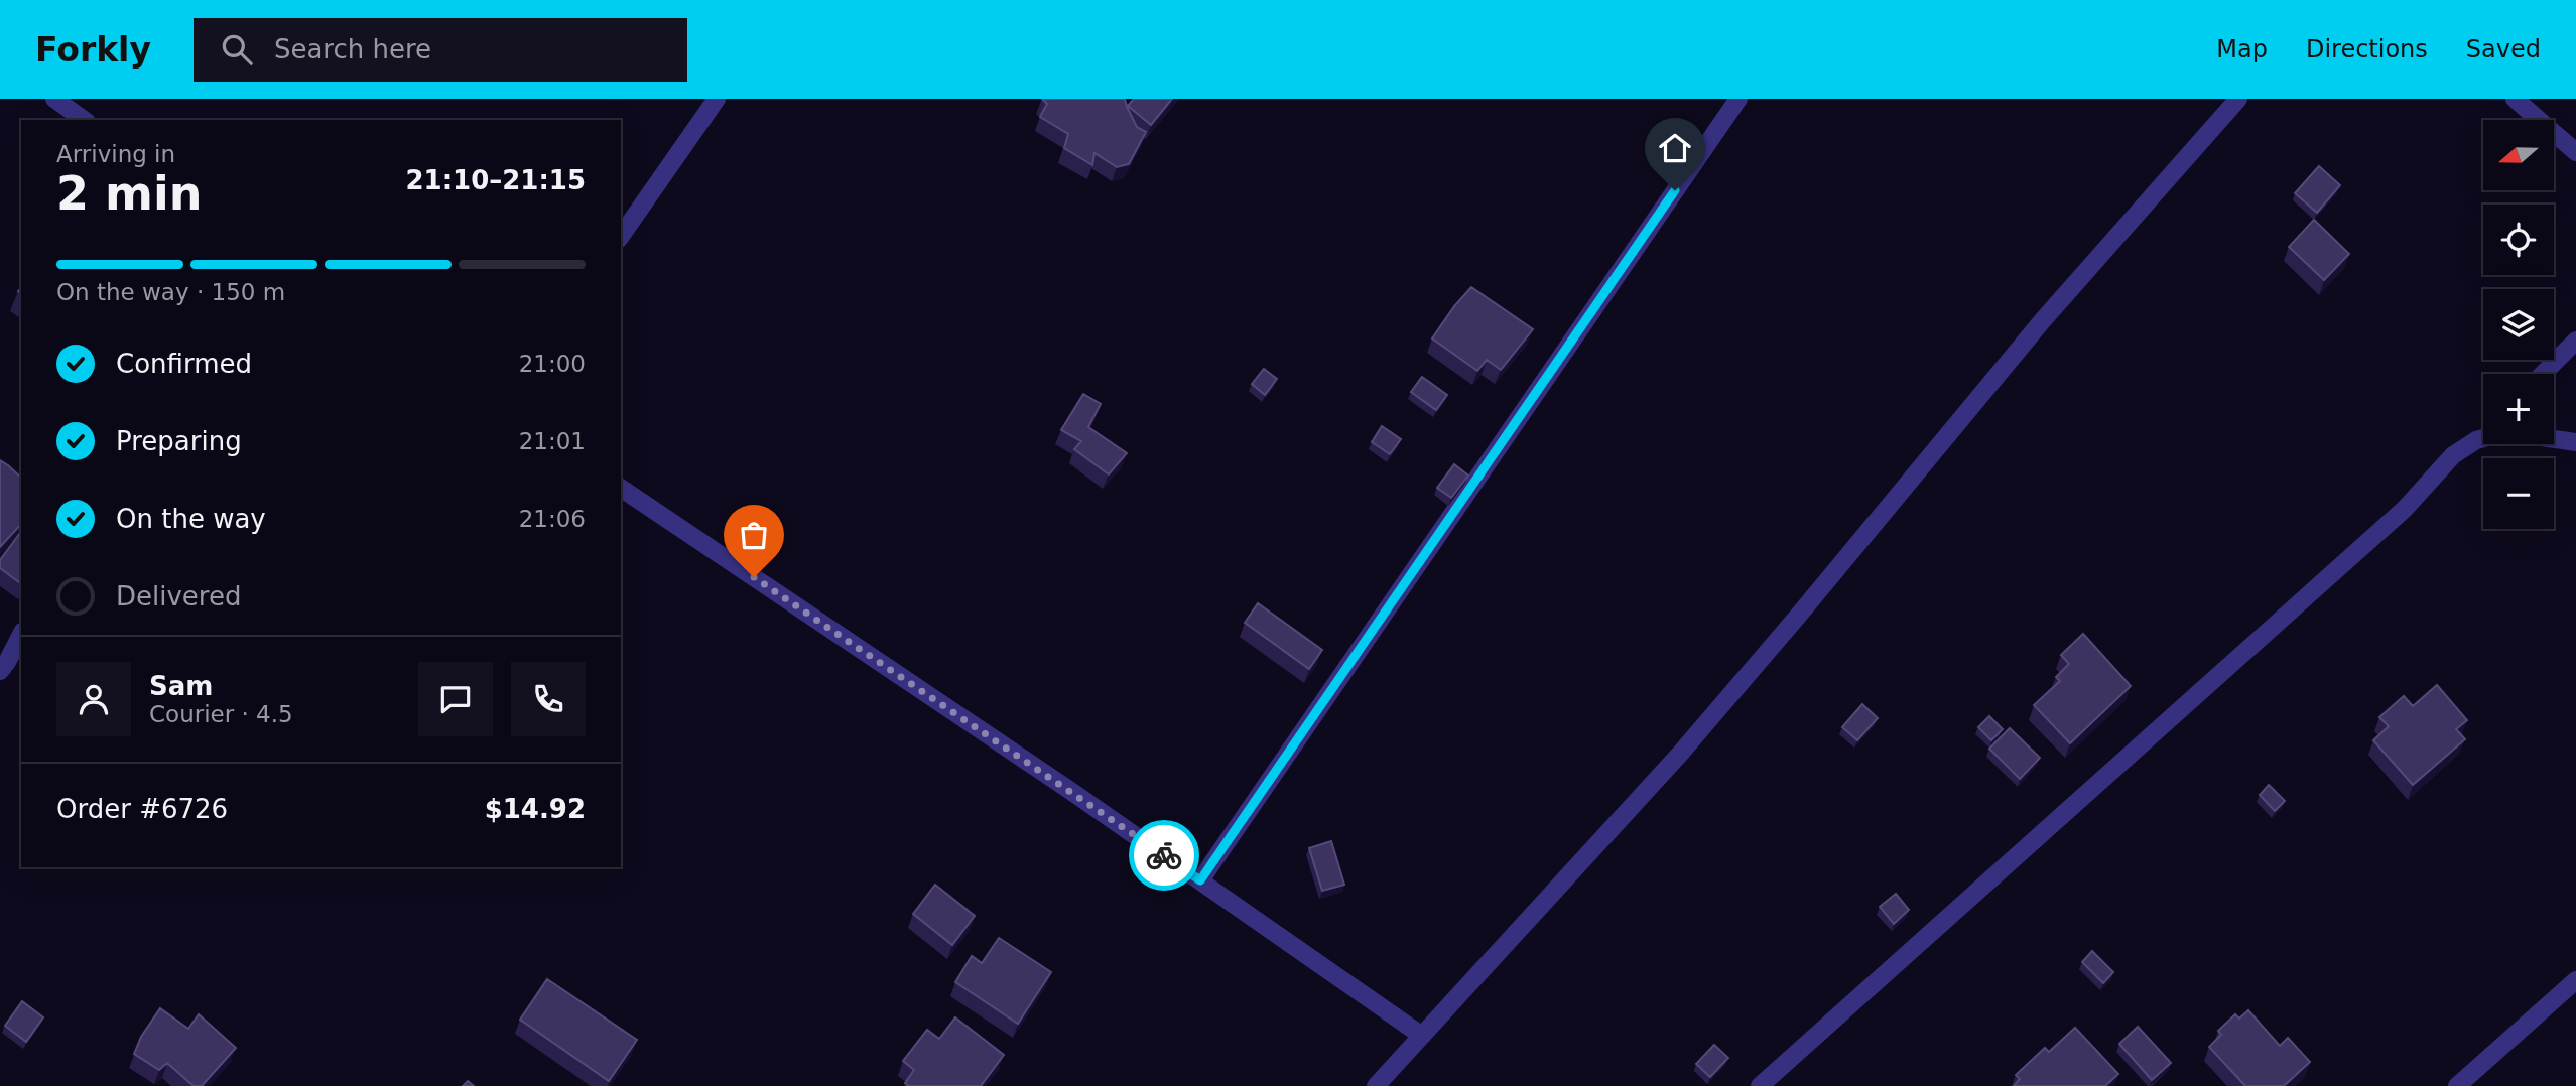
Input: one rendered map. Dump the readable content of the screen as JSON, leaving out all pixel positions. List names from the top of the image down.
{
  "north": "left",
  "page": {
    "header": "Forkly",
    "search": "Search here",
    "nav": ["Map", "Directions", "Saved"],
    "map_buttons": ["+", "−"],
    "heading": ["2 min", "Arriving in", "21:10–21:15"],
    "panel": [
      "Sam",
      "Courier · 4.5",
      "Order #6726",
      "$14.92"
    ],
    "bar": "On the way · 150 m",
    "list": [
      ["Confirmed", "21:00"],
      ["Preparing", "21:01"],
      ["On the way", "21:06"],
      "Delivered"
    ]
  }
}
